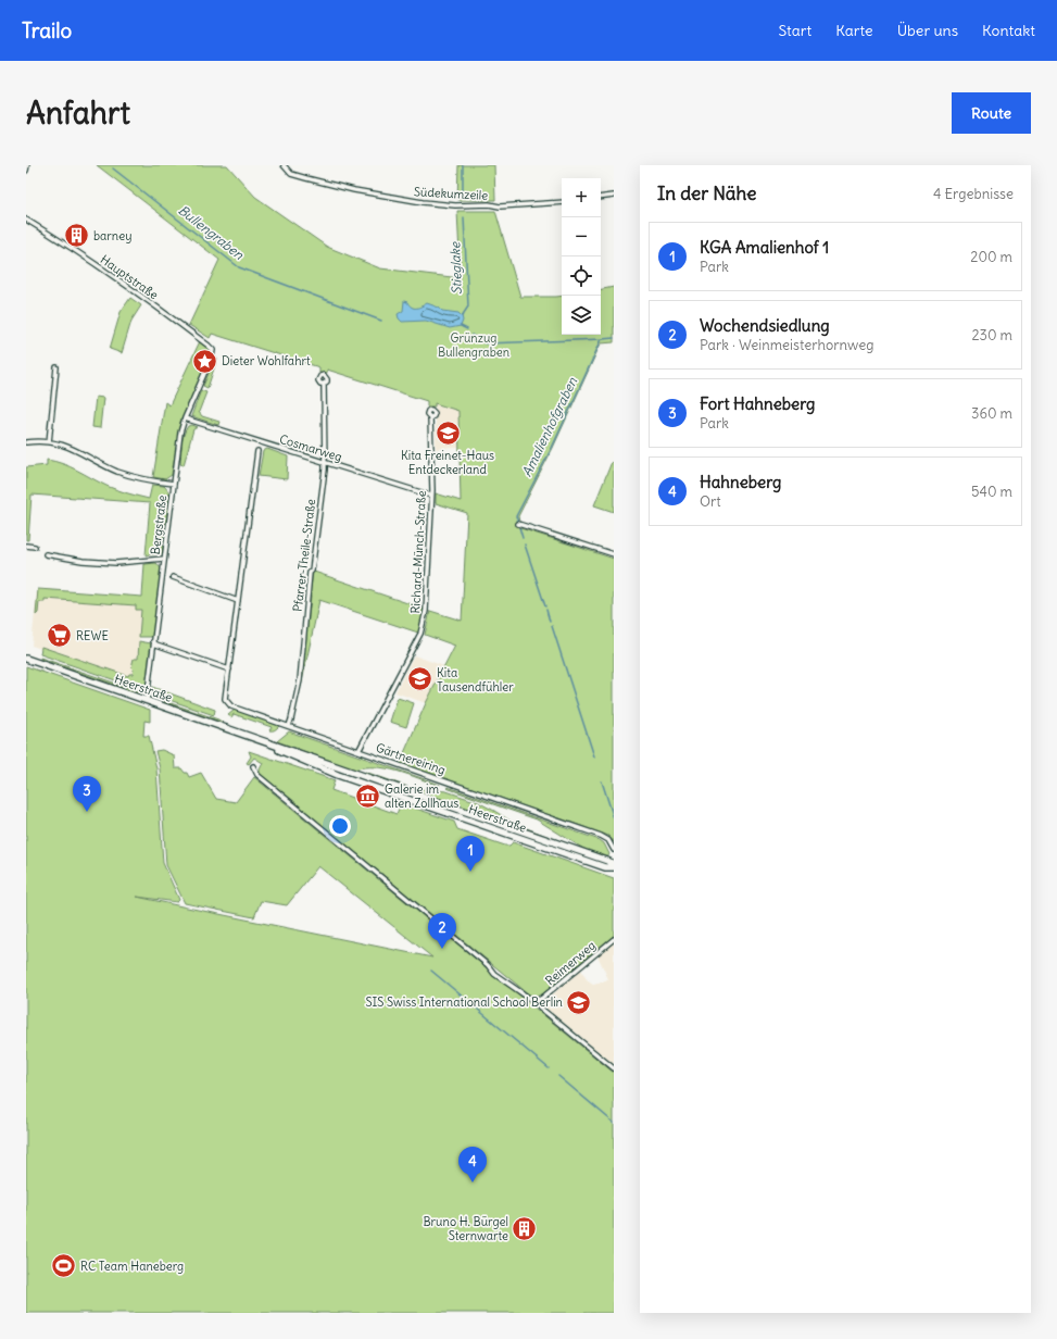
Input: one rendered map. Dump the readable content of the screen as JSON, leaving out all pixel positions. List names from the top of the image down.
{
  "streets": {
    "main road": ["Heerstraße"],
    "street": [
      "Südekumzeile",
      "Hauptstraße",
      "Cosmarweg",
      "Bergstraße",
      "Richard-Münch-Straße",
      "Pfarrer-Theile-Straße",
      "Gärtnereiring",
      "Reimerweg"
    ]
  },
  "crossings": [
    ["Hauptstraße", "Bergstraße"],
    ["Cosmarweg", "Bergstraße"],
    ["Cosmarweg", "Richard-Münch-Straße"],
    ["Cosmarweg", "Pfarrer-Theile-Straße"],
    ["Bergstraße", "Heerstraße"],
    ["Richard-Münch-Straße", "Gärtnereiring"],
    ["Pfarrer-Theile-Straße", "Gärtnereiring"]
  ],
  "water": ["Bullengraben", "Stieglake", "Amalienhofgraben"],
  "parks": ["Grünzug Bullengraben"],
  "places": {
    "building": ["barney", "Bruno H. Bürgel Sternwarte"],
    "place": ["Dieter Wohlfahrt"],
    "school or university": ["Kita Freinet-Haus Entdeckerland", "Kita Tausendfühler", "SIS Swiss International School Berlin"],
    "supermarket": ["REWE"],
    "museum": ["Galerie im alten Zollhaus"],
    "sports": ["RC Team Haneberg"]
  },
  "page": {
    "header": "Trailo",
    "nav": [
      "Start",
      "Karte",
      "Über uns",
      "Kontakt"
    ],
    "buttons": "Route",
    "title": "Anfahrt",
    "heading": ["In der Nähe", "4 Ergebnisse"],
    "map_buttons": ["+", "−"],
    "list": [
      {
        "mark": "1",
        "name": "KGA Amalienhof 1",
        "note": "Park",
        "value": "200 m"
      },
      {
        "mark": "2",
        "name": "Wochendsiedlung",
        "note": "Park · Weinmeisterhornweg",
        "value": "230 m"
      },
      {
        "mark": "3",
        "name": "Fort Hahneberg",
        "note": "Park",
        "value": "360 m"
      },
      {
        "mark": "4",
        "name": "Hahneberg",
        "note": "Ort",
        "value": "540 m"
      }
    ],
    "pins": [
      "3",
      "1",
      "2",
      "4"
    ]
  }
}
